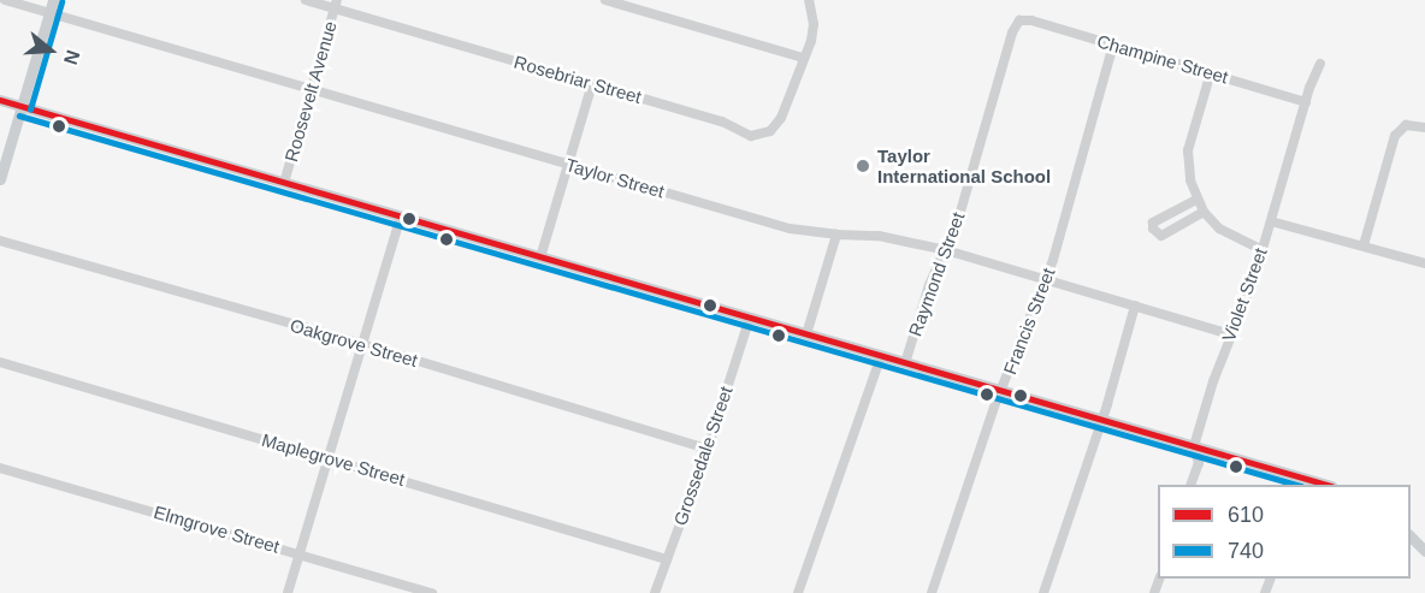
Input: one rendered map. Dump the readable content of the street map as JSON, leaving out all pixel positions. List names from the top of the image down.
{
  "streets": {
    "street": [
      "Champine Street",
      "Rosebriar Street",
      "Roosevelt Avenue",
      "Taylor Street",
      "Raymond Street",
      "Violet Street",
      "Francis Street",
      "Oakgrove Street",
      "Grossedale Street",
      "Maplegrove Street",
      "Elmgrove Street"
    ]
  },
  "crossings": [
    ["Champine Street", "Raymond Street"],
    ["Champine Street", "Violet Street"],
    ["Champine Street", "Francis Street"],
    ["Rosebriar Street", "Roosevelt Avenue"],
    ["Roosevelt Avenue", "Taylor Street"],
    ["Taylor Street", "Raymond Street"],
    ["Taylor Street", "Violet Street"],
    ["Taylor Street", "Francis Street"],
    ["Oakgrove Street", "Grossedale Street"],
    ["Grossedale Street", "Maplegrove Street"]
  ],
  "places": ["Taylor International School"],
  "lines": ["transit line 740", "transit line 610"],
  "legend": ["610", "740"],
  "north": "right"
}
